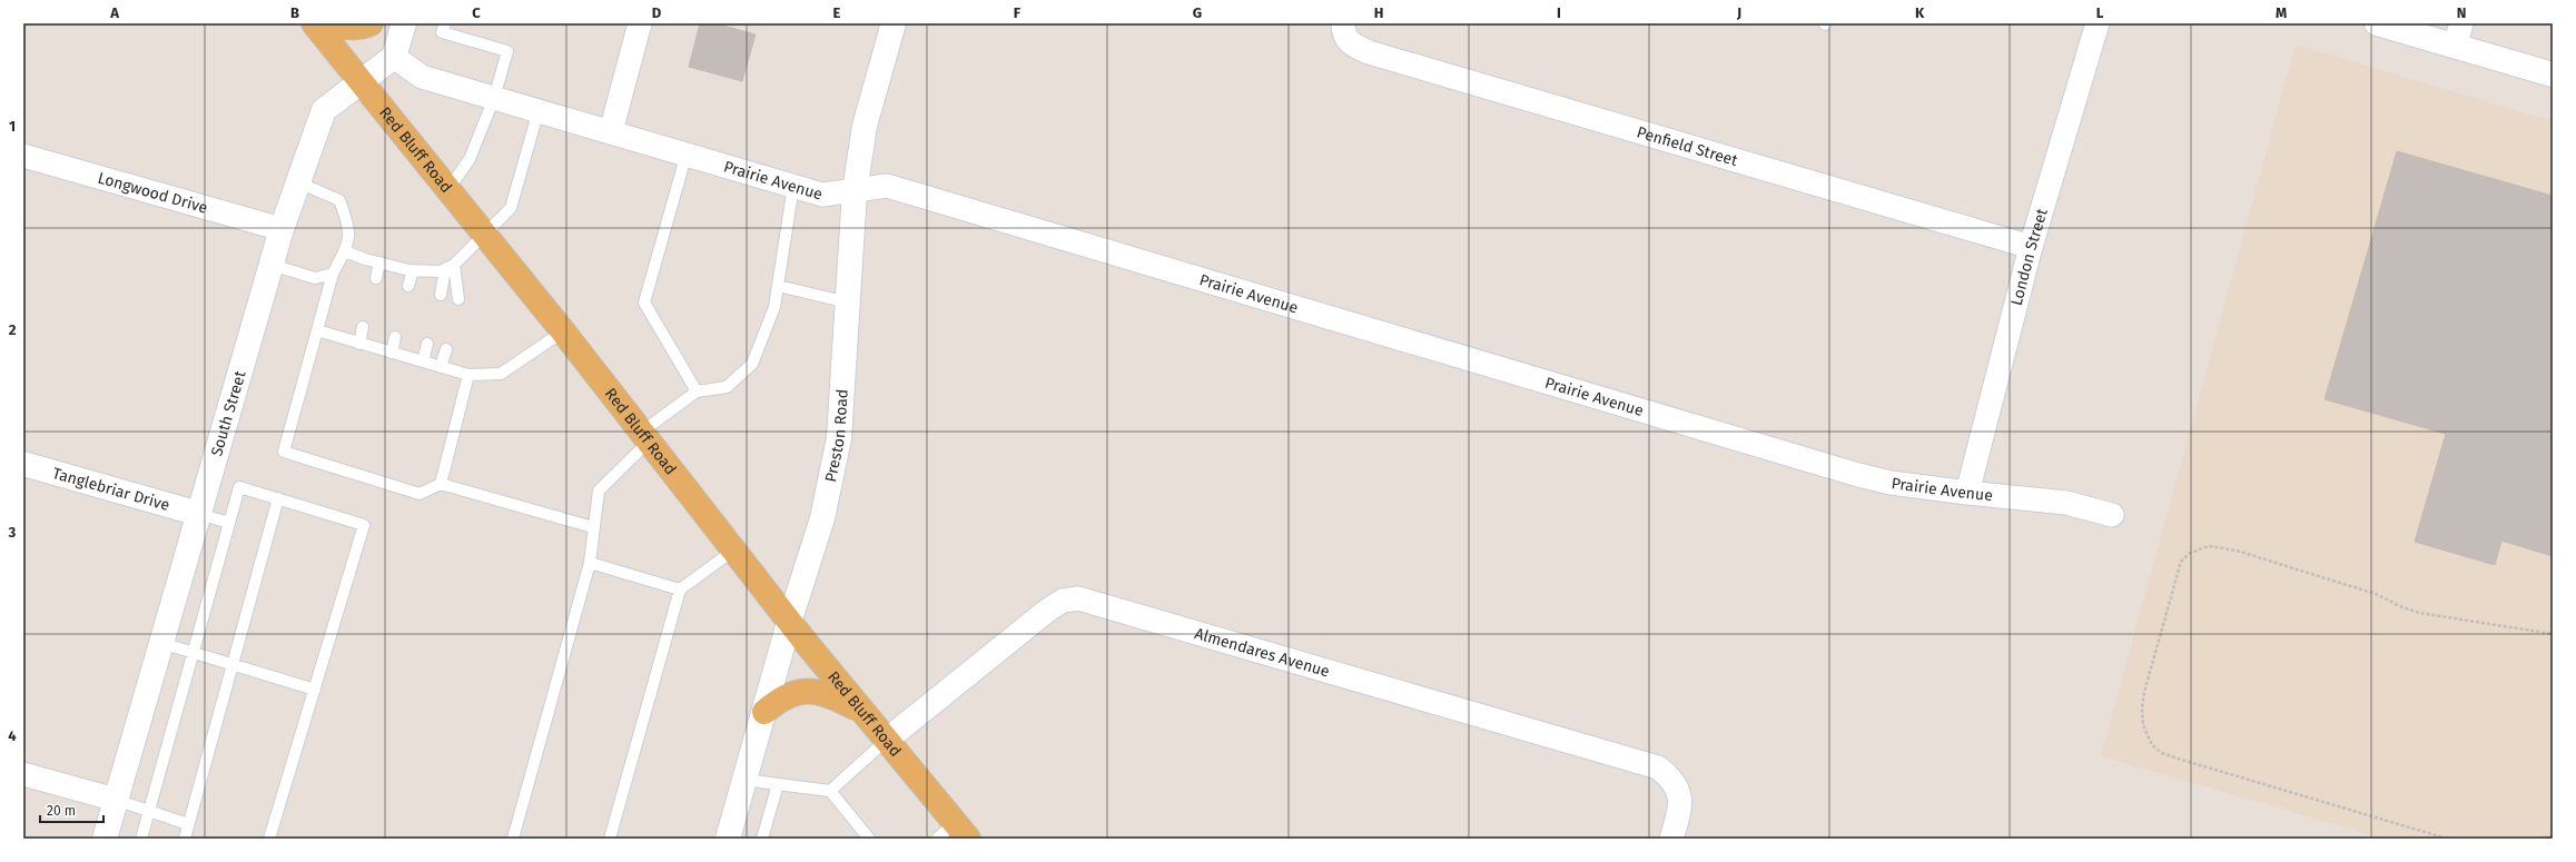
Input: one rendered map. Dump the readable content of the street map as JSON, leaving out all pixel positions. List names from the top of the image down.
{
  "streets": {
    "main road": [
      "Red Bluff Road",
      "South Street",
      "Preston Road",
      "Tanglebriar Drive"
    ],
    "street": [
      "Penfield Street",
      "Prairie Avenue",
      "Longwood Drive",
      "London Street",
      "Almendares Avenue"
    ]
  },
  "crossings": [
    ["Penfield Street", "London Street"],
    ["Red Bluff Road", "South Street"],
    ["Red Bluff Road", "Preston Road"],
    ["Red Bluff Road", "Almendares Avenue"],
    ["Prairie Avenue", "London Street"],
    ["Prairie Avenue", "South Street"],
    ["Prairie Avenue", "Preston Road"],
    ["Longwood Drive", "South Street"],
    ["South Street", "Tanglebriar Drive"]
  ],
  "scale_bar": "20 m",
  "grid": {
    "columns": [
      "A",
      "B",
      "C",
      "D",
      "E",
      "F",
      "G",
      "H",
      "I",
      "J",
      "K",
      "L",
      "M",
      "N"
    ],
    "rows": [
      "1",
      "2",
      "3",
      "4"
    ]
  }
}
